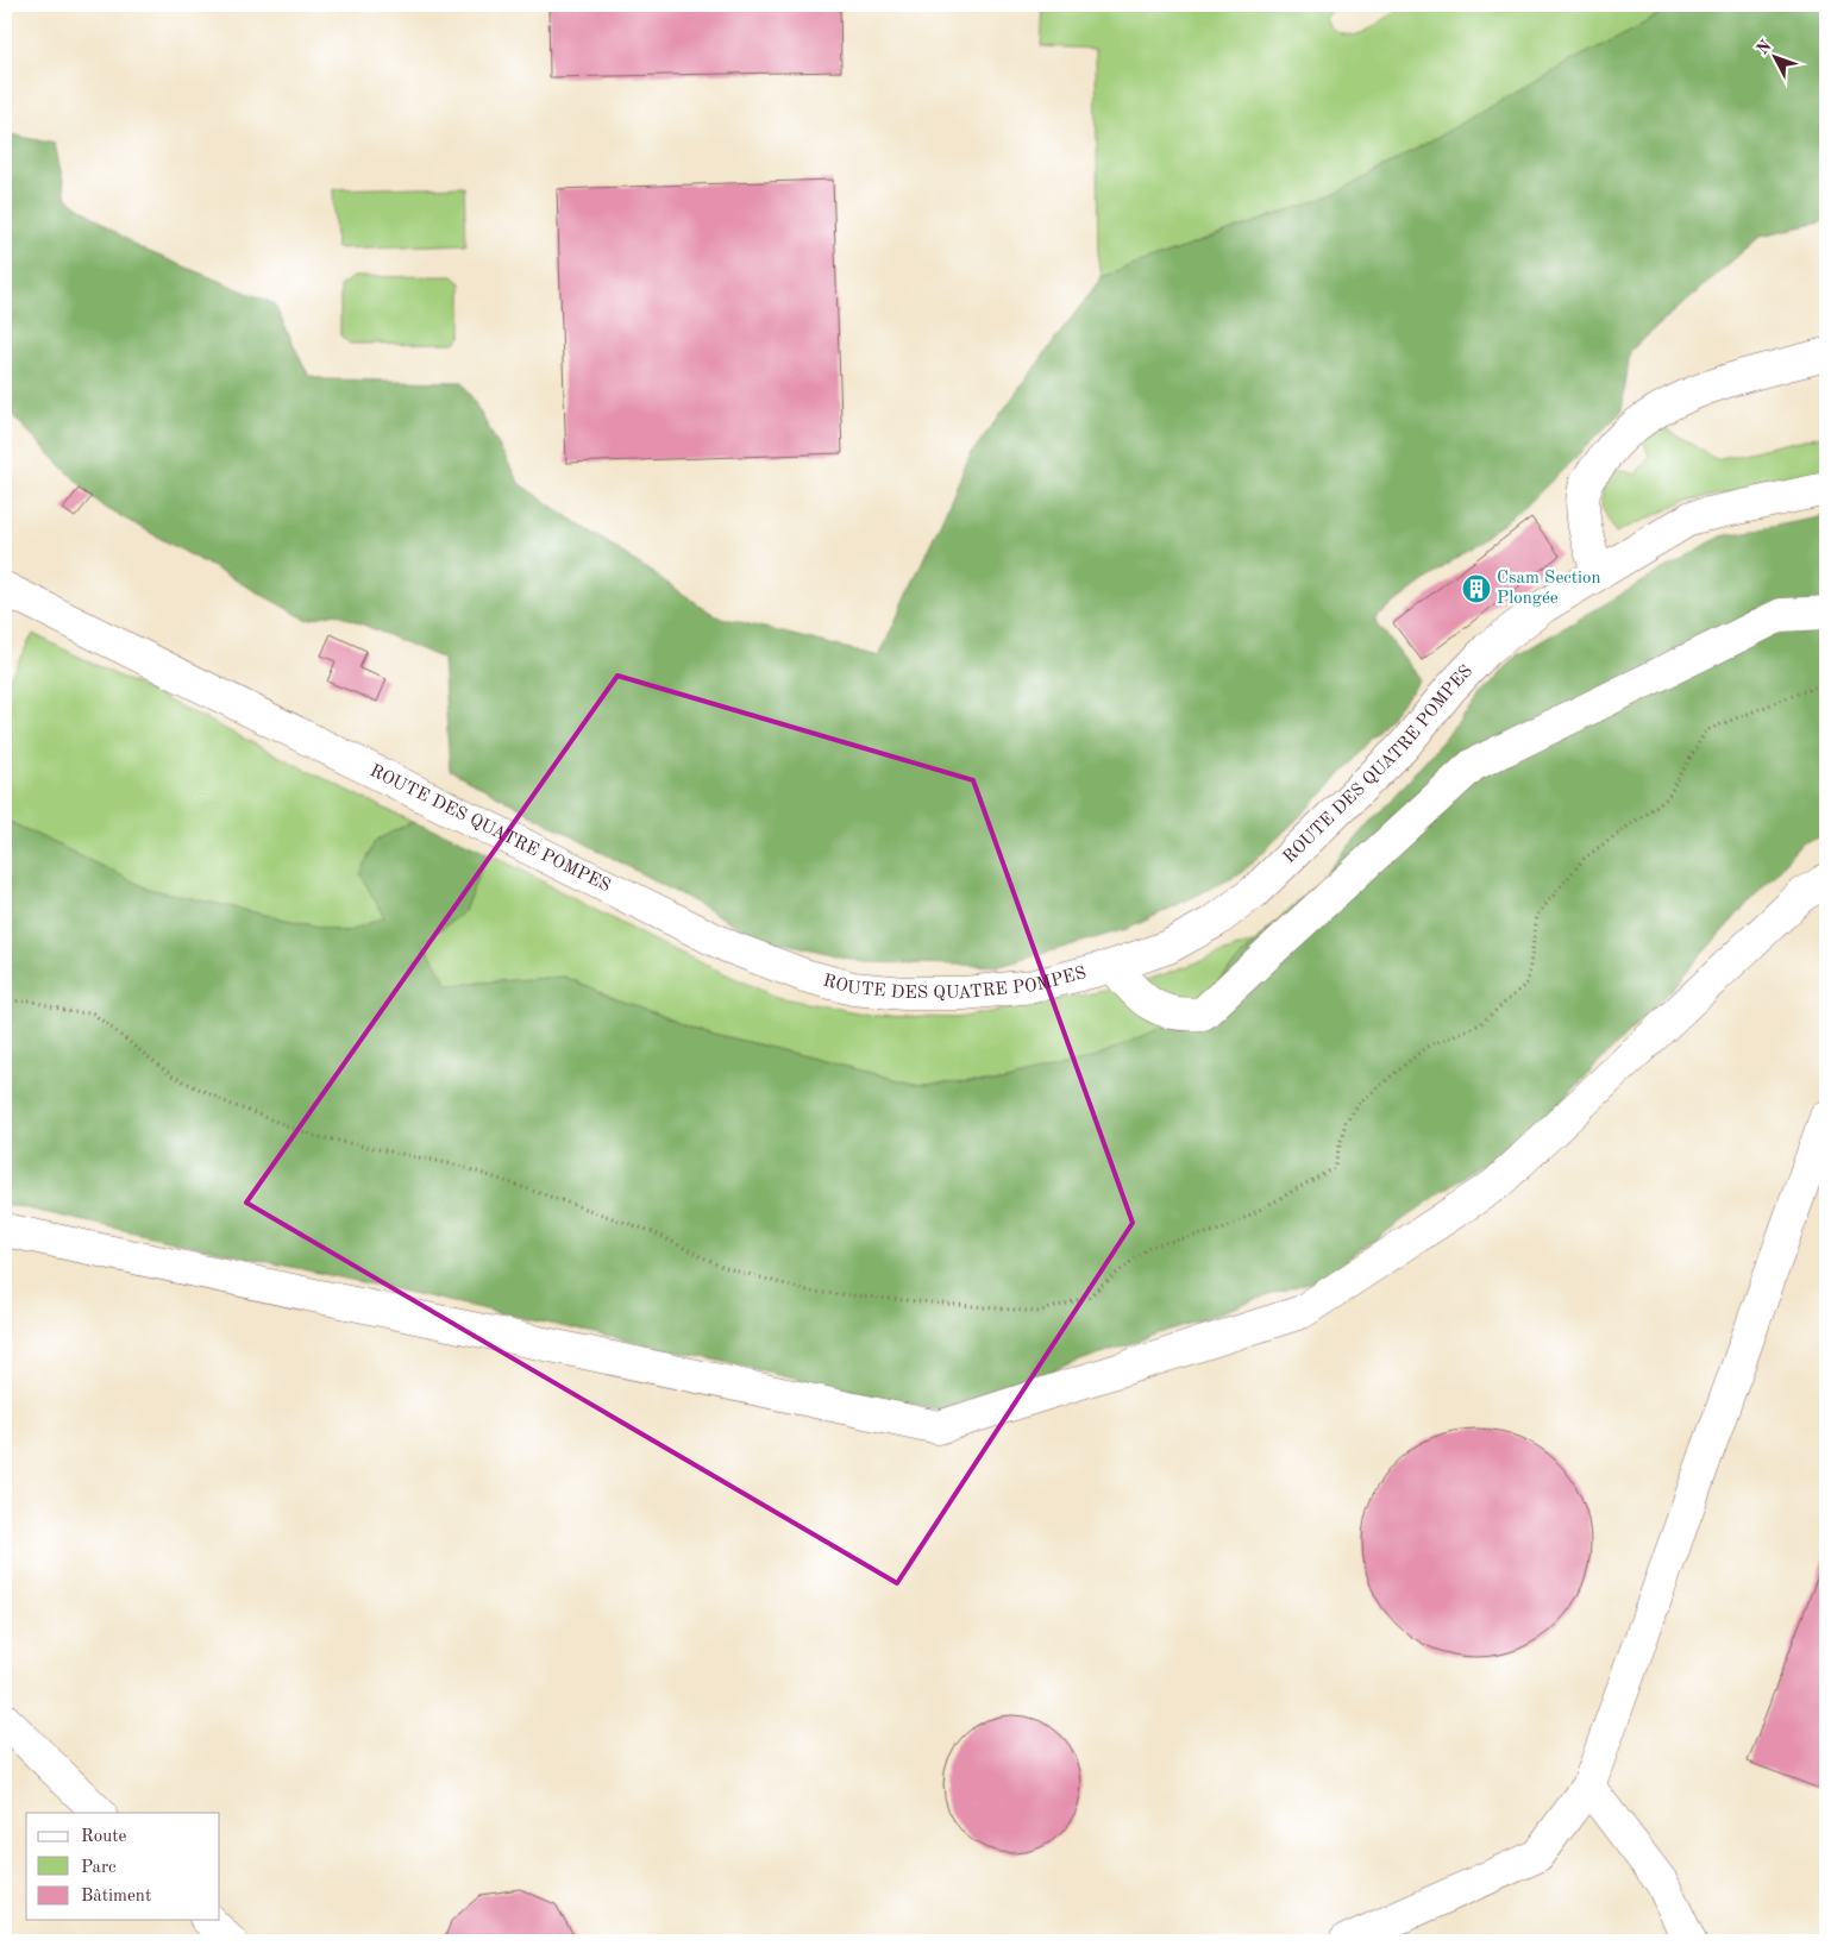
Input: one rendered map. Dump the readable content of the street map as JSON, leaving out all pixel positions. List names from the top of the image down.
{
  "streets": {
    "street": ["ROUTE DES QUATRE POMPES"]
  },
  "places": {
    "building": ["Csam Section Plongée"]
  },
  "legend": ["Route", "Parc", "Bâtiment"],
  "north": "top left"
}
